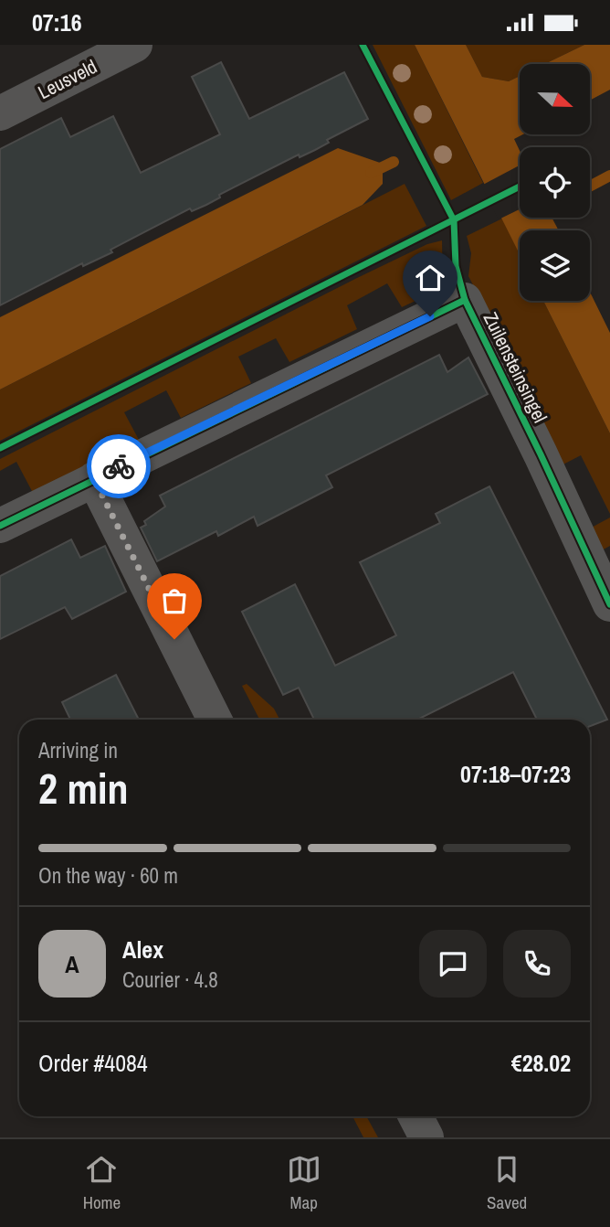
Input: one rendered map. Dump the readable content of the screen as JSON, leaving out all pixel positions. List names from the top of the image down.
{
  "streets": {
    "street": ["Leusveld", "Zuilensteinsingel"]
  },
  "north": "right",
  "page": {
    "status": "07:16",
    "heading": ["2 min", "Arriving in", "07:18–07:23"],
    "panel": [
      "Alex",
      "Courier · 4.8",
      "Order #4084",
      "€28.02"
    ],
    "bar": "On the way · 60 m",
    "round": "A",
    "tabs": ["Home", "Map", "Saved"]
  }
}
